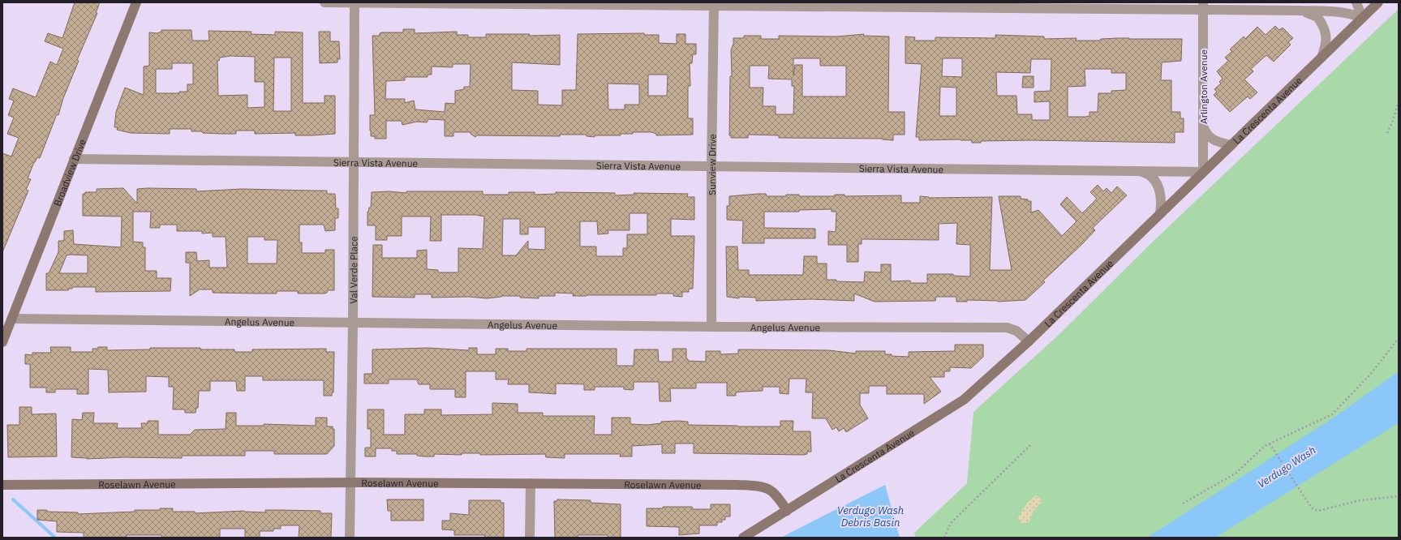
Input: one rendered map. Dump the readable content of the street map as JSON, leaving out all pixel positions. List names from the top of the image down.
{
  "streets": {
    "street": [
      "Arlington Avenue",
      "La Crescenta Avenue",
      "Sierra Vista Avenue",
      "Sunview Drive",
      "Broadview Drive",
      "Val Verde Place",
      "Angelus Avenue",
      "Roselawn Avenue"
    ]
  },
  "crossings": [
    ["Arlington Avenue", "La Crescenta Avenue"],
    ["Arlington Avenue", "Sierra Vista Avenue"],
    ["La Crescenta Avenue", "Sierra Vista Avenue"],
    ["La Crescenta Avenue", "Angelus Avenue"],
    ["La Crescenta Avenue", "Roselawn Avenue"],
    ["Sierra Vista Avenue", "Sunview Drive"],
    ["Sierra Vista Avenue", "Broadview Drive"],
    ["Sierra Vista Avenue", "Val Verde Place"],
    ["Sunview Drive", "Angelus Avenue"],
    ["Broadview Drive", "Angelus Avenue"],
    ["Val Verde Place", "Angelus Avenue"],
    ["Val Verde Place", "Roselawn Avenue"]
  ],
  "water": ["Verdugo Wash", "Verdugo Wash Debris Basin"]
}
